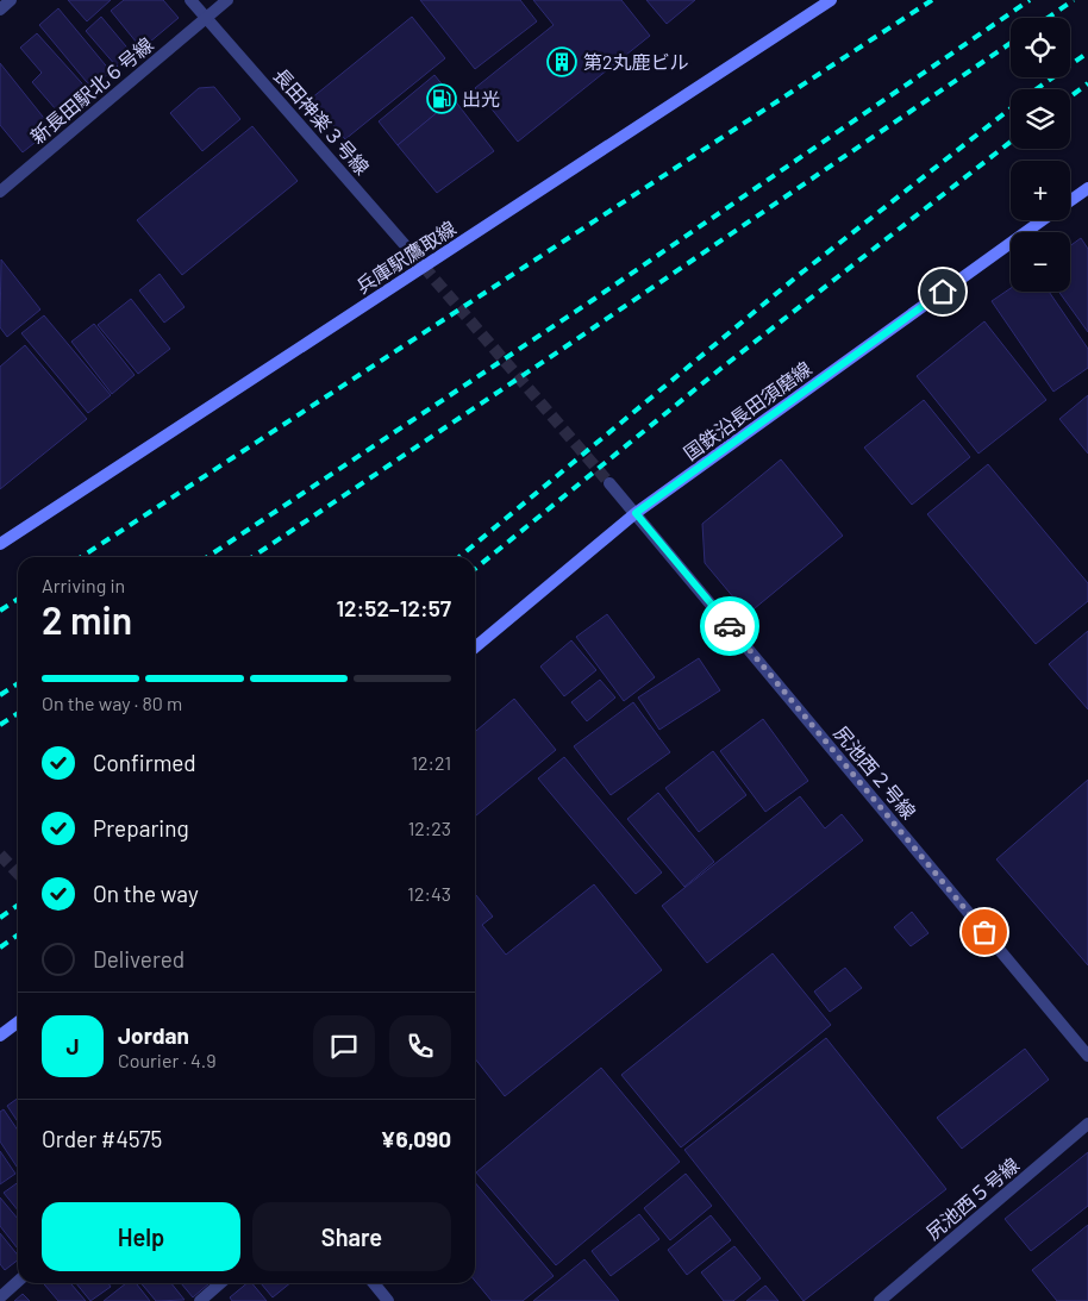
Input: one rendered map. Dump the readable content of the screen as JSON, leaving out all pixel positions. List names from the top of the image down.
{
  "streets": {
    "street": [
      "新長田駅北６号線",
      "長田神楽３号線",
      "兵庫駅鷹取線",
      "国鉄沿長田須磨線",
      "尻池西２号線",
      "尻池西５号線"
    ]
  },
  "crossings": [
    ["新長田駅北６号線", "長田神楽３号線"],
    ["長田神楽３号線", "兵庫駅鷹取線"],
    ["国鉄沿長田須磨線", "尻池西２号線"]
  ],
  "places": {
    "building": ["第2丸鹿ビル"],
    "fuel station": ["出光"]
  },
  "page": {
    "map_buttons": ["+", "−"],
    "heading": ["2 min", "Arriving in", "12:52–12:57"],
    "panel": [
      "Jordan",
      "Courier · 4.9",
      "Order #4575",
      "¥6,090"
    ],
    "bar": "On the way · 80 m",
    "list": [
      ["Confirmed", "12:21"],
      ["Preparing", "12:23"],
      ["On the way", "12:43"],
      "Delivered"
    ],
    "round": "J",
    "buttons": ["Help", "Share"]
  }
}
